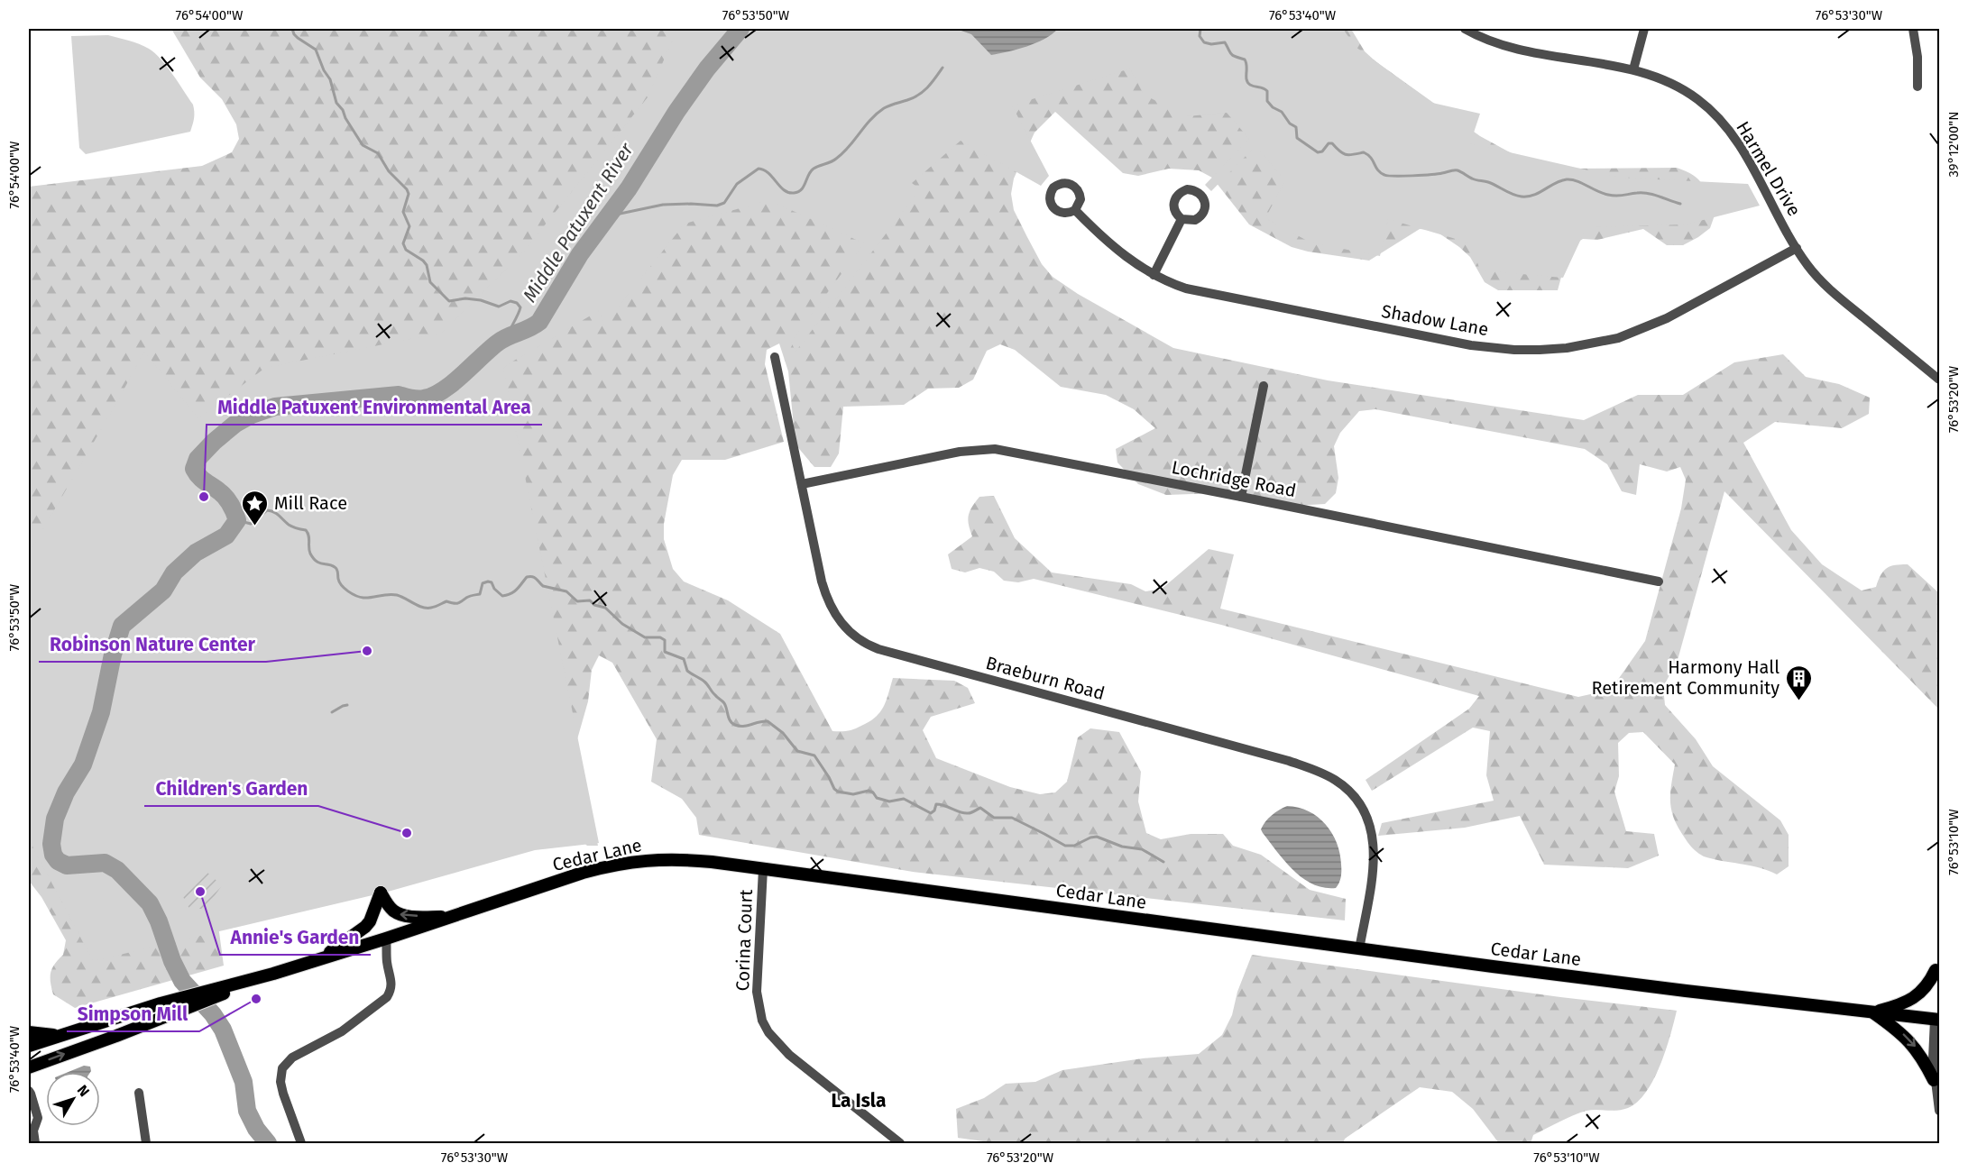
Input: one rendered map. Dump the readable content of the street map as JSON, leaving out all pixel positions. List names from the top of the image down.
{
  "streets": {
    "main road": ["Cedar Lane"],
    "street": [
      "Harmel Drive",
      "Shadow Lane",
      "Lochridge Road",
      "Braeburn Road",
      "Corina Court"
    ]
  },
  "crossings": [
    ["Harmel Drive", "Shadow Lane"],
    ["Lochridge Road", "Braeburn Road"],
    ["Braeburn Road", "Cedar Lane"],
    ["Cedar Lane", "Corina Court"]
  ],
  "districts": ["La Isla"],
  "water": ["Middle Patuxent River"],
  "places": {
    "other": [
      "Middle Patuxent Environmental Area",
      "Robinson Nature Center",
      "Children's Garden",
      "Annie's Garden",
      "Simpson Mill"
    ],
    "place": ["Mill Race"],
    "building": ["Harmony Hall Retirement Community"]
  },
  "north": "top right",
  "coordinates": [
    "76°54'00\"W",
    "76°53'50\"W",
    "76°53'40\"W",
    "76°53'30\"W",
    "39°12'00\"N",
    "76°53'20\"W",
    "76°53'10\"W"
  ]
}
